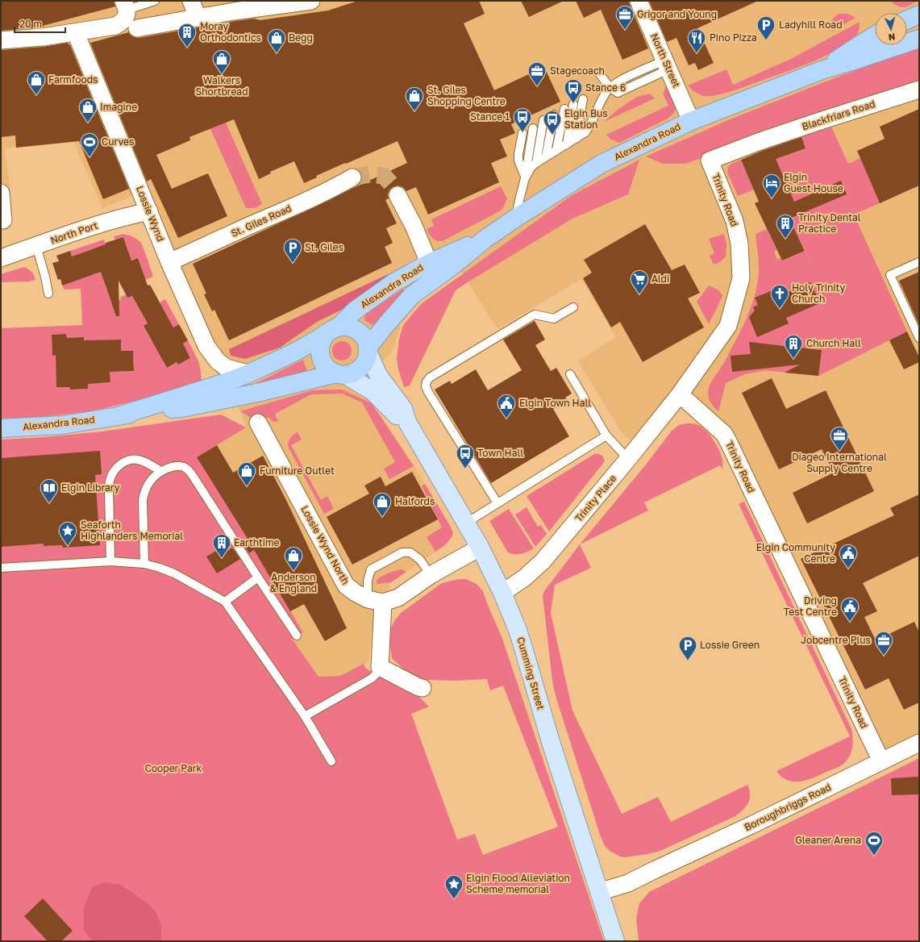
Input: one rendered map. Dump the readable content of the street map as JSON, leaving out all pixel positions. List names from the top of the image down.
{
  "streets": {
    "highway": ["Alexandra Road"],
    "main road": ["Cumming Street"],
    "street": [
      "North Street",
      "Blackfriars Road",
      "Trinity Road",
      "Lossie Wynd",
      "St. Giles Road",
      "North Port",
      "Trinity Place",
      "Lossie Wynd North",
      "Boroughbriggs Road"
    ]
  },
  "crossings": [
    ["North Street", "Alexandra Road"],
    ["Blackfriars Road", "Trinity Road"],
    ["Alexandra Road", "Cumming Street"],
    ["Trinity Road", "Trinity Place"],
    ["Trinity Road", "Boroughbriggs Road"],
    ["Lossie Wynd", "St. Giles Road"],
    ["Lossie Wynd", "North Port"],
    ["Trinity Place", "Cumming Street"],
    ["Cumming Street", "Boroughbriggs Road"]
  ],
  "parks": ["Cooper Park"],
  "places": {
    "office": [
      "Grigor and Young",
      "Stagecoach",
      "Diageo International Supply Centre",
      "Jobcentre Plus"
    ],
    "parking": ["Ladyhill Road", "St. Giles", "Lossie Green"],
    "building": [
      "Moray Orthodontics",
      "Trinity Dental Practice",
      "Church Hall",
      "Earthtime"
    ],
    "shop": [
      "Begg",
      "Walkers Shortbread",
      "Farmfoods",
      "St. Giles Shopping Centre",
      "Imagine",
      "Furniture Outlet",
      "Halfords",
      "Anderson & England"
    ],
    "restaurant": ["Pino Pizza"],
    "bus stop": [
      "Stance 6",
      "Stance 1",
      "Elgin Bus Station",
      "Town Hall"
    ],
    "sports": ["Curves", "Gleaner Arena"],
    "hotel": ["Elgin Guest House"],
    "supermarket": ["Aldi"],
    "church": ["Holy Trinity Church"],
    "public building": ["Elgin Town Hall", "Elgin Community Centre", "Driving Test Centre"],
    "library": ["Elgin Library"],
    "place": ["Seaforth Highlanders Memorial", "Elgin Flood Alleviation Scheme memorial"]
  },
  "scale_bar": "20 m",
  "north": "bottom"
}
